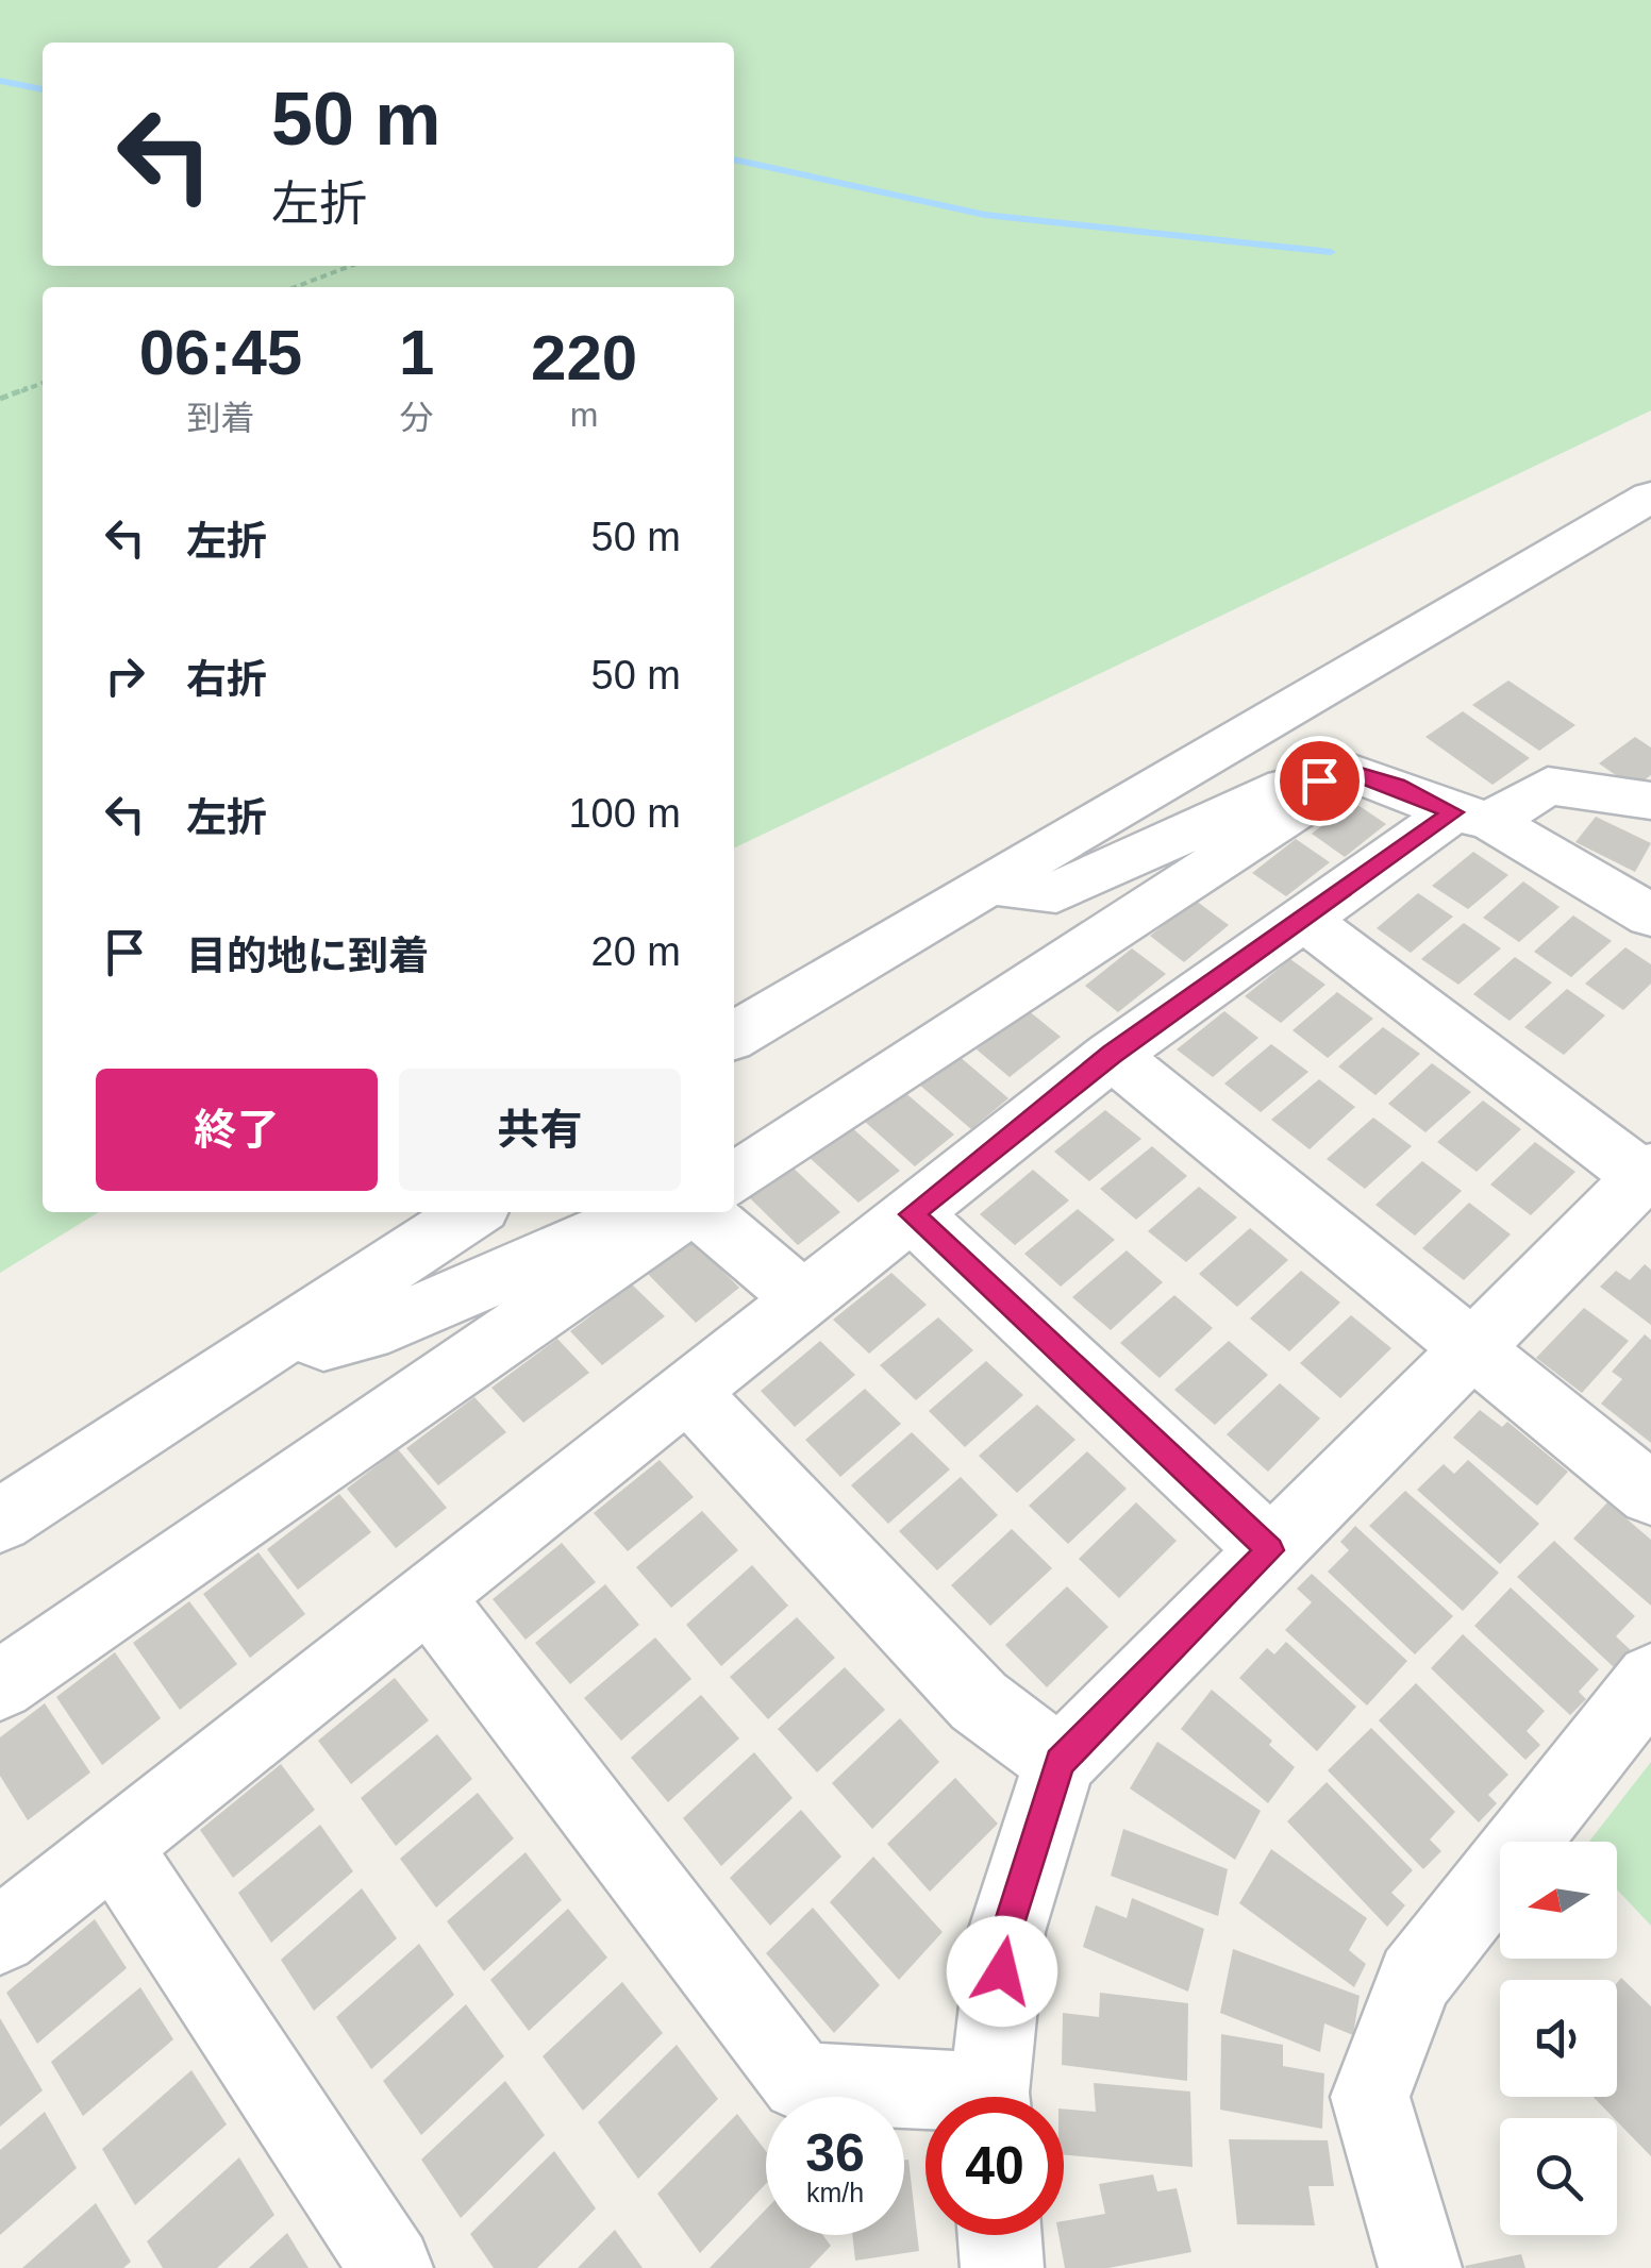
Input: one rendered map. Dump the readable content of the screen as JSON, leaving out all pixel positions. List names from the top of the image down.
{
  "north": "left",
  "page": {
    "turn": ["50 m", "左折"],
    "eta": [
      "06:45",
      "到着",
      "1",
      "分",
      "220",
      "m"
    ],
    "list": [
      {
        "name": "左折",
        "value": "50 m"
      },
      {
        "name": "右折",
        "value": "50 m"
      },
      {
        "name": "左折",
        "value": "100 m"
      },
      {
        "name": "目的地に到着",
        "value": "20 m"
      }
    ],
    "buttons": ["終了", "共有"],
    "speed": "36 km/h",
    "limit": "40"
  }
}
